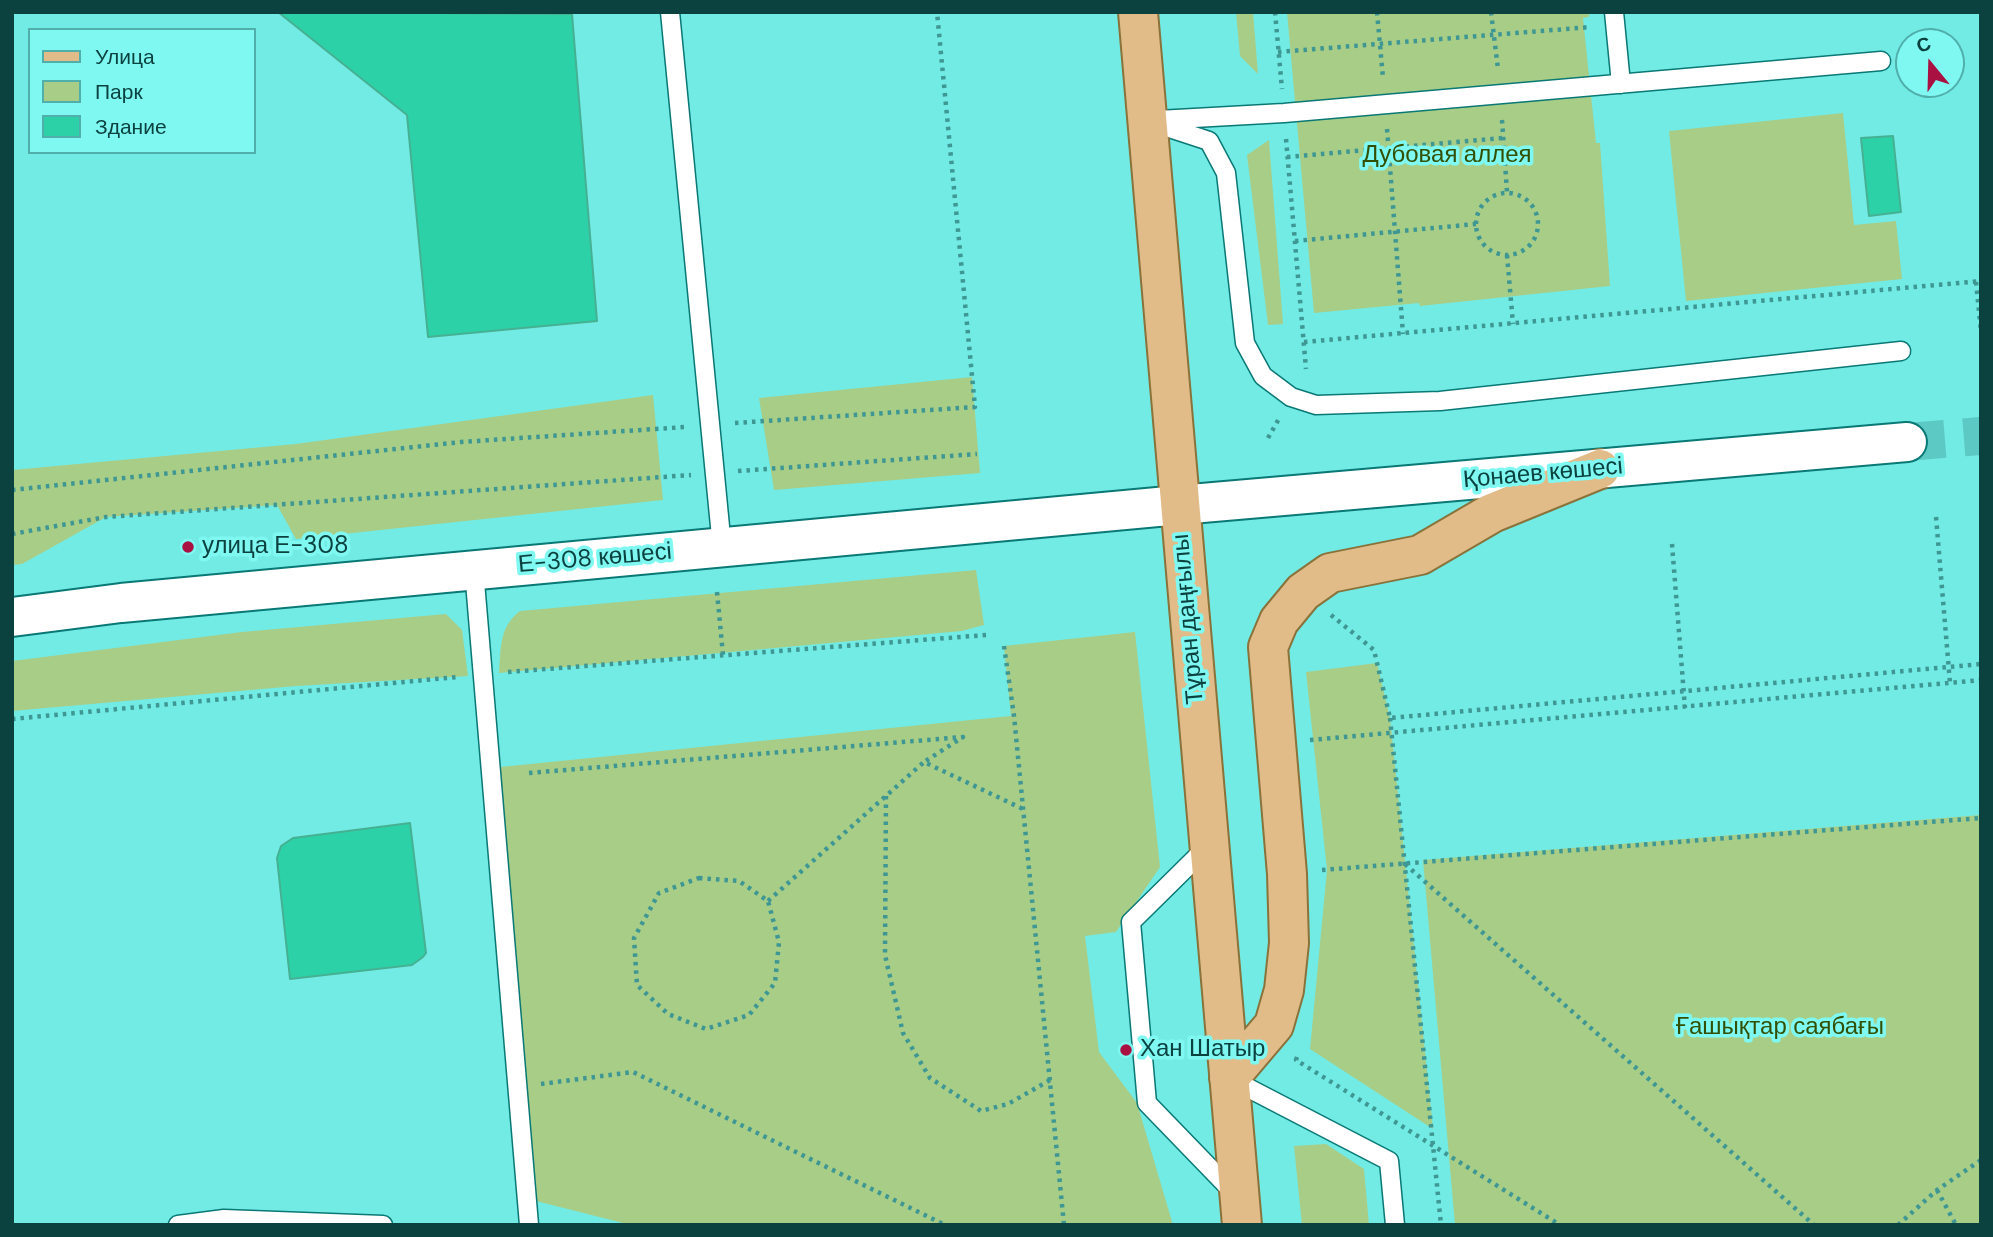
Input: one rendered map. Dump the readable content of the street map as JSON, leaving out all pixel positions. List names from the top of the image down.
{
  "streets": {
    "main road": ["Тұран даңғылы"],
    "street": ["Қонаев көшесі", "Е-308 көшесі"]
  },
  "crossings": [
    ["Қонаев көшесі", "Е-308 көшесі"],
    ["Қонаев көшесі", "Тұран даңғылы"],
    ["Е-308 көшесі", "Тұран даңғылы"]
  ],
  "parks": ["Дубовая аллея", "Ғашықтар саябағы"],
  "places": ["улица Е-308", "Хан Шатыр"],
  "legend": ["Улица", "Парк", "Здание"],
  "north": "top"
}
